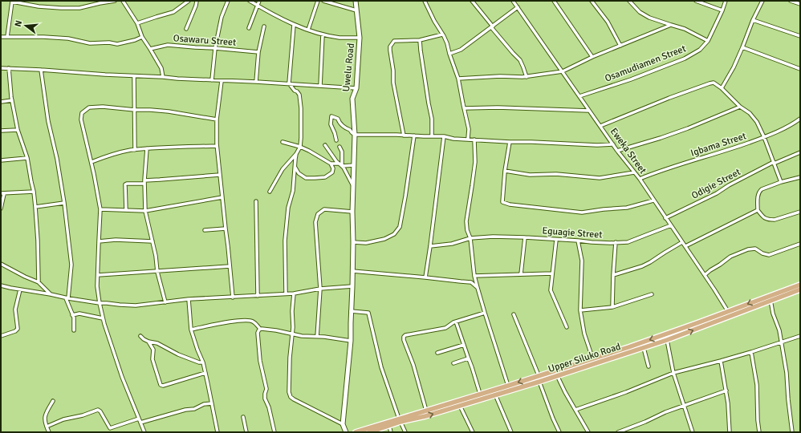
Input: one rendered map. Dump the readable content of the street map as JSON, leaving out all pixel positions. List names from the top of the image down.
{
  "streets": {
    "main road": ["Upper Siluko Road"],
    "street": [
      "Osawaru Street",
      "Osamudiamen Street",
      "Uwelu Road",
      "Igbama Street",
      "Eweka Street",
      "Odigie Street",
      "Eguagie Street"
    ]
  },
  "crossings": [
    ["Osamudiamen Street", "Eweka Street"],
    ["Igbama Street", "Eweka Street"],
    ["Eweka Street", "Odigie Street"],
    ["Eweka Street", "Eguagie Street"],
    ["Eweka Street", "Upper Siluko Road"]
  ],
  "north": "left"
}
